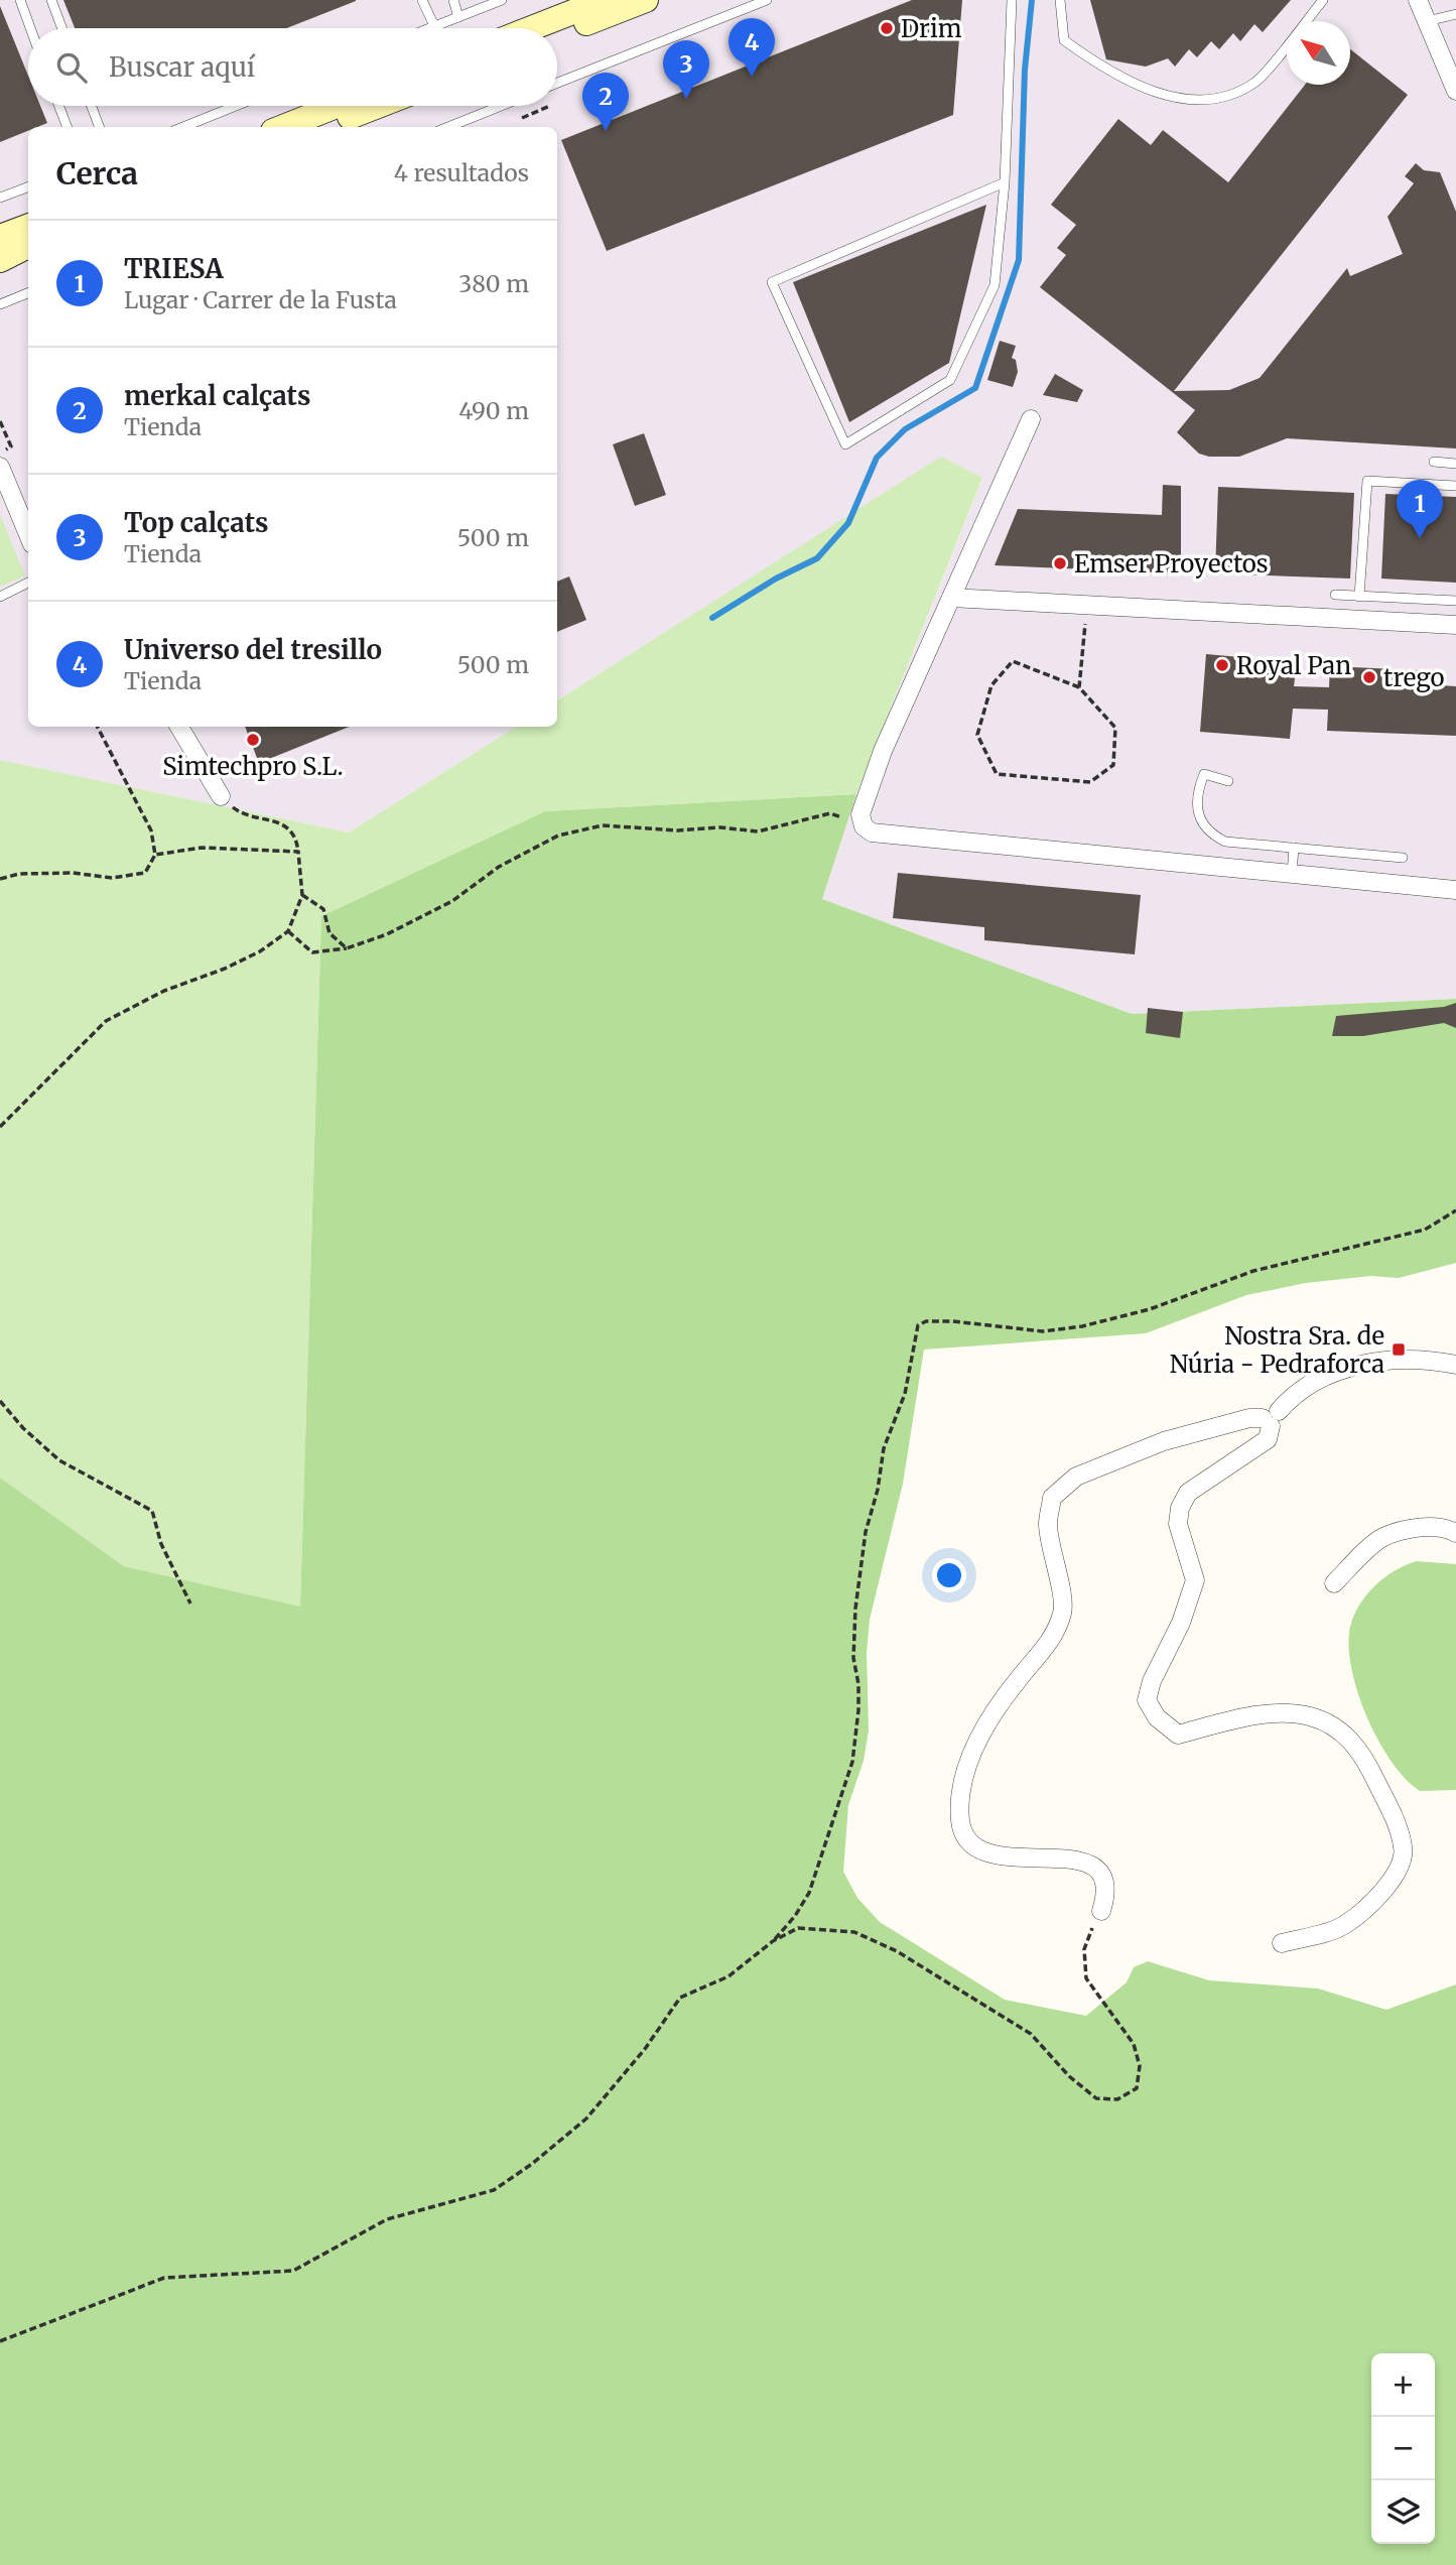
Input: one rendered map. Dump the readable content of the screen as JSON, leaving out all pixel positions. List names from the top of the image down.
{
  "places": {
    "other": [
      "Drim",
      "Emser Proyectos",
      "Royal Pan",
      "trego",
      "Simtechpro S.L."
    ],
    "transit": ["Nostra Sra. de Núria - Pedraforca"]
  },
  "north": "top left",
  "page": {
    "pins": [
      "4",
      "3",
      "2",
      "1"
    ],
    "search": "Buscar aquí",
    "heading": ["Cerca", "4 resultados"],
    "list": [
      {
        "mark": "1",
        "name": "TRIESA",
        "note": "Lugar · Carrer de la Fusta",
        "value": "380 m"
      },
      {
        "mark": "2",
        "name": "merkal calçats",
        "note": "Tienda",
        "value": "490 m"
      },
      {
        "mark": "3",
        "name": "Top calçats",
        "note": "Tienda",
        "value": "500 m"
      },
      {
        "mark": "4",
        "name": "Universo del tresillo",
        "note": "Tienda",
        "value": "500 m"
      }
    ],
    "map_buttons": ["+", "−"]
  }
}
